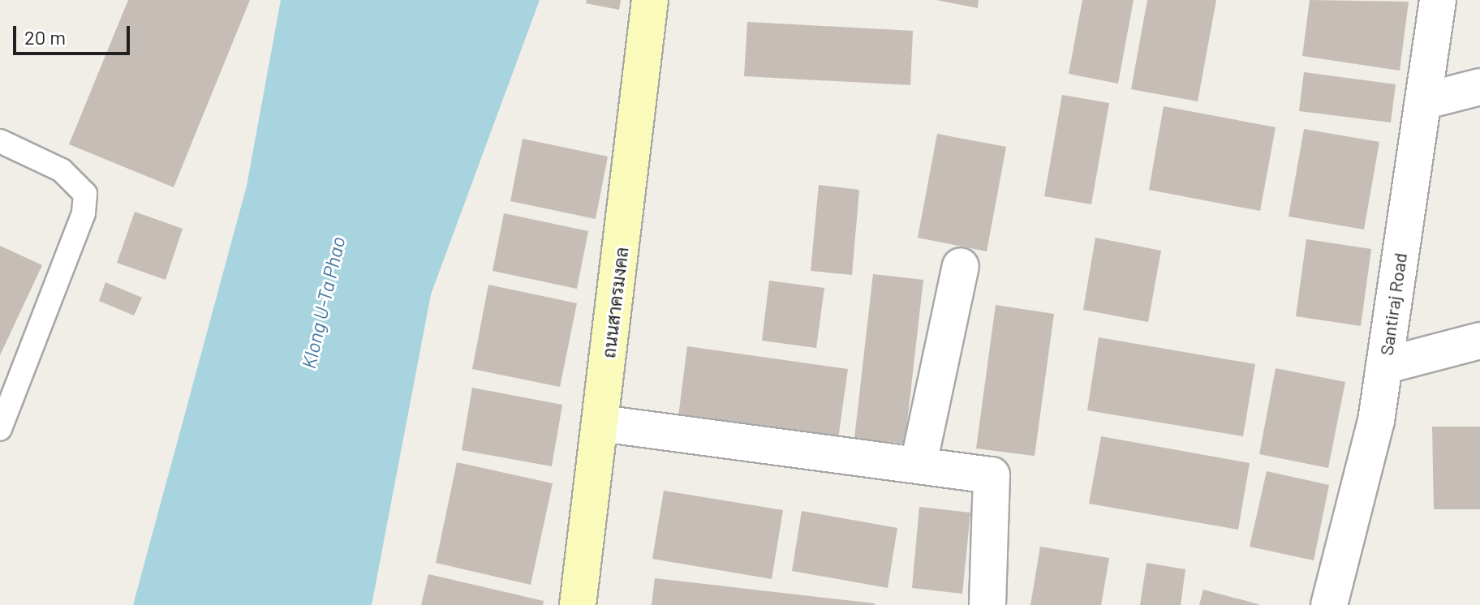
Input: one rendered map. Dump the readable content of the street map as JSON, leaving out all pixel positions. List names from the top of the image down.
{
  "streets": {
    "street": ["ถนนสาครมงคล", "Santiraj Road"]
  },
  "water": ["Klong U-Ta Phao"],
  "scale_bar": "20 m"
}
